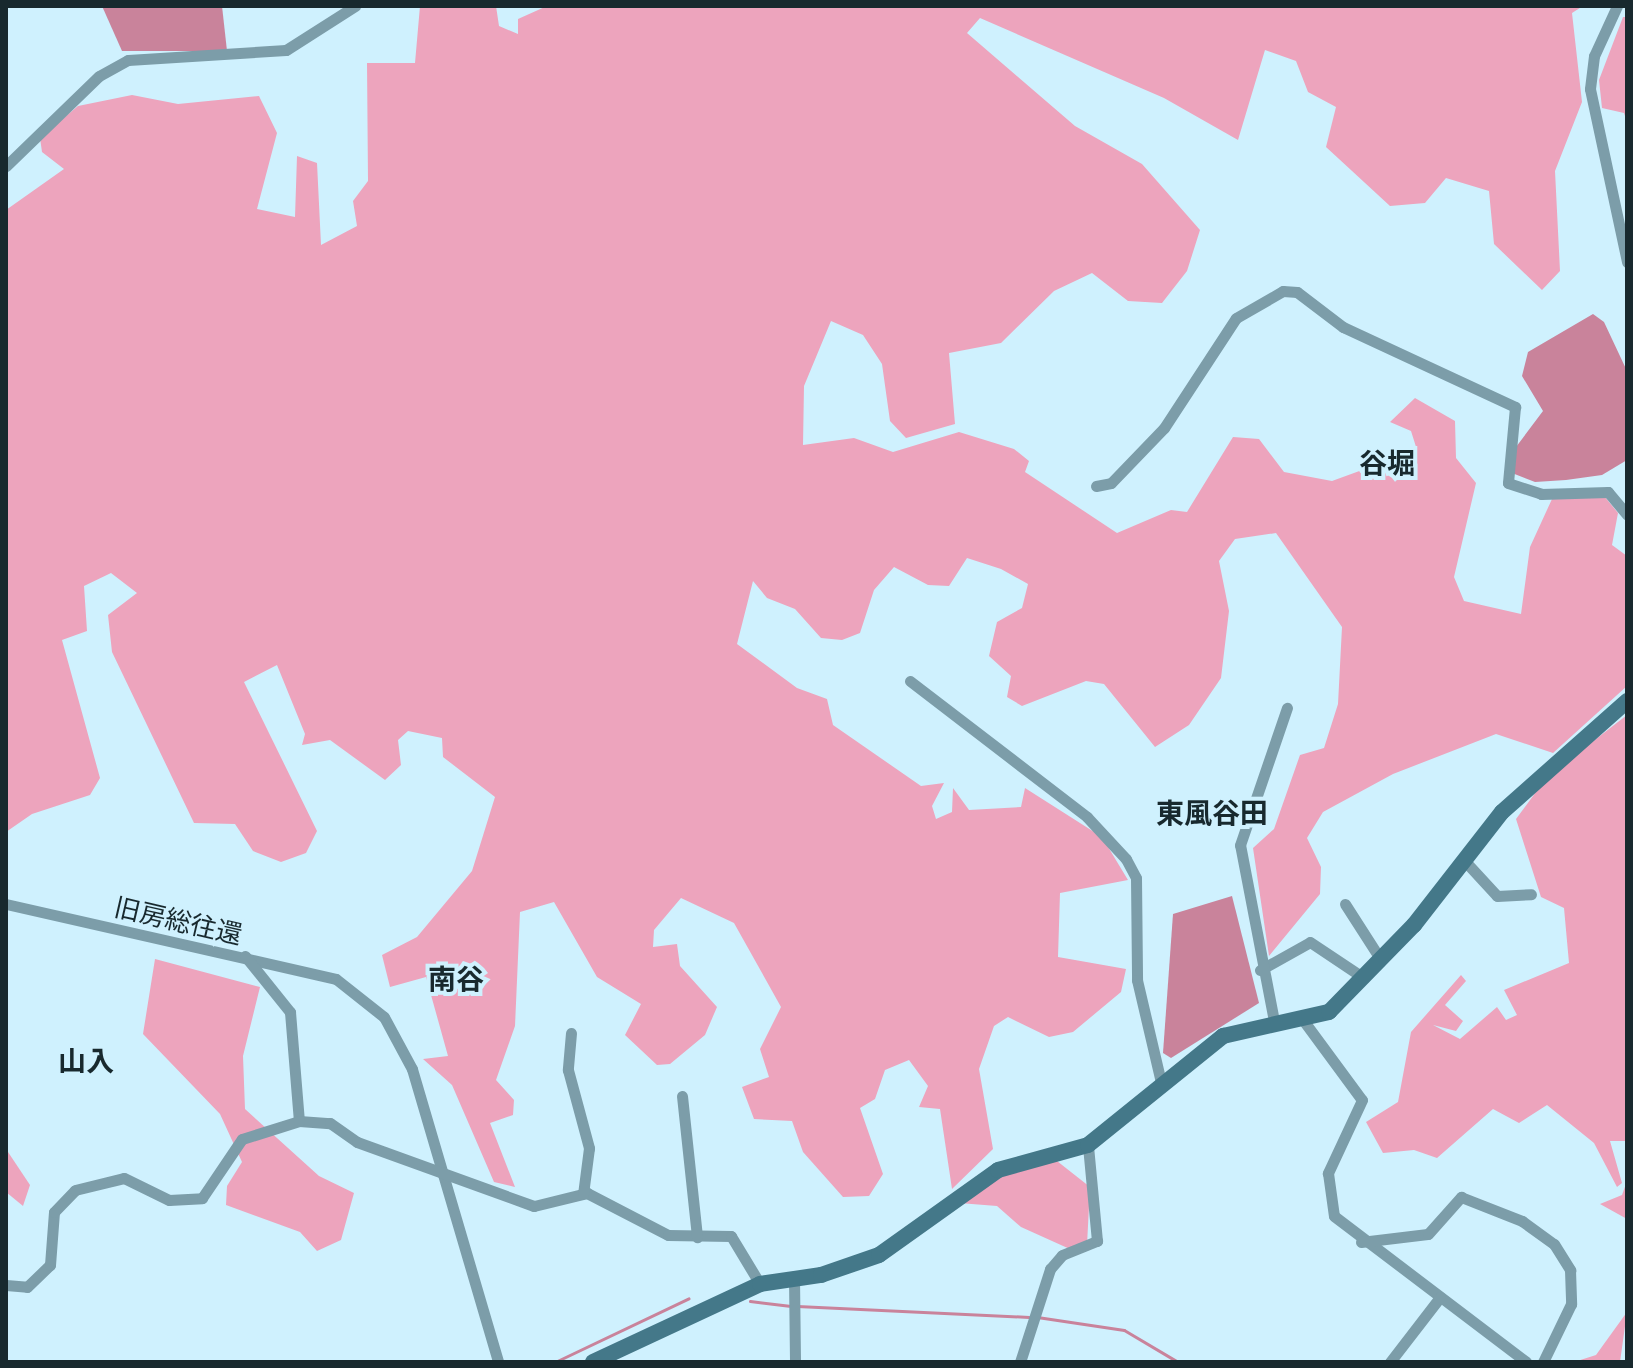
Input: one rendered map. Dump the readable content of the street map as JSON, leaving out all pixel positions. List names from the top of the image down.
{
  "streets": {
    "street": ["旧房総往還"]
  },
  "districts": [
    "谷堀",
    "東風谷田",
    "南谷",
    "山入"
  ]
}
